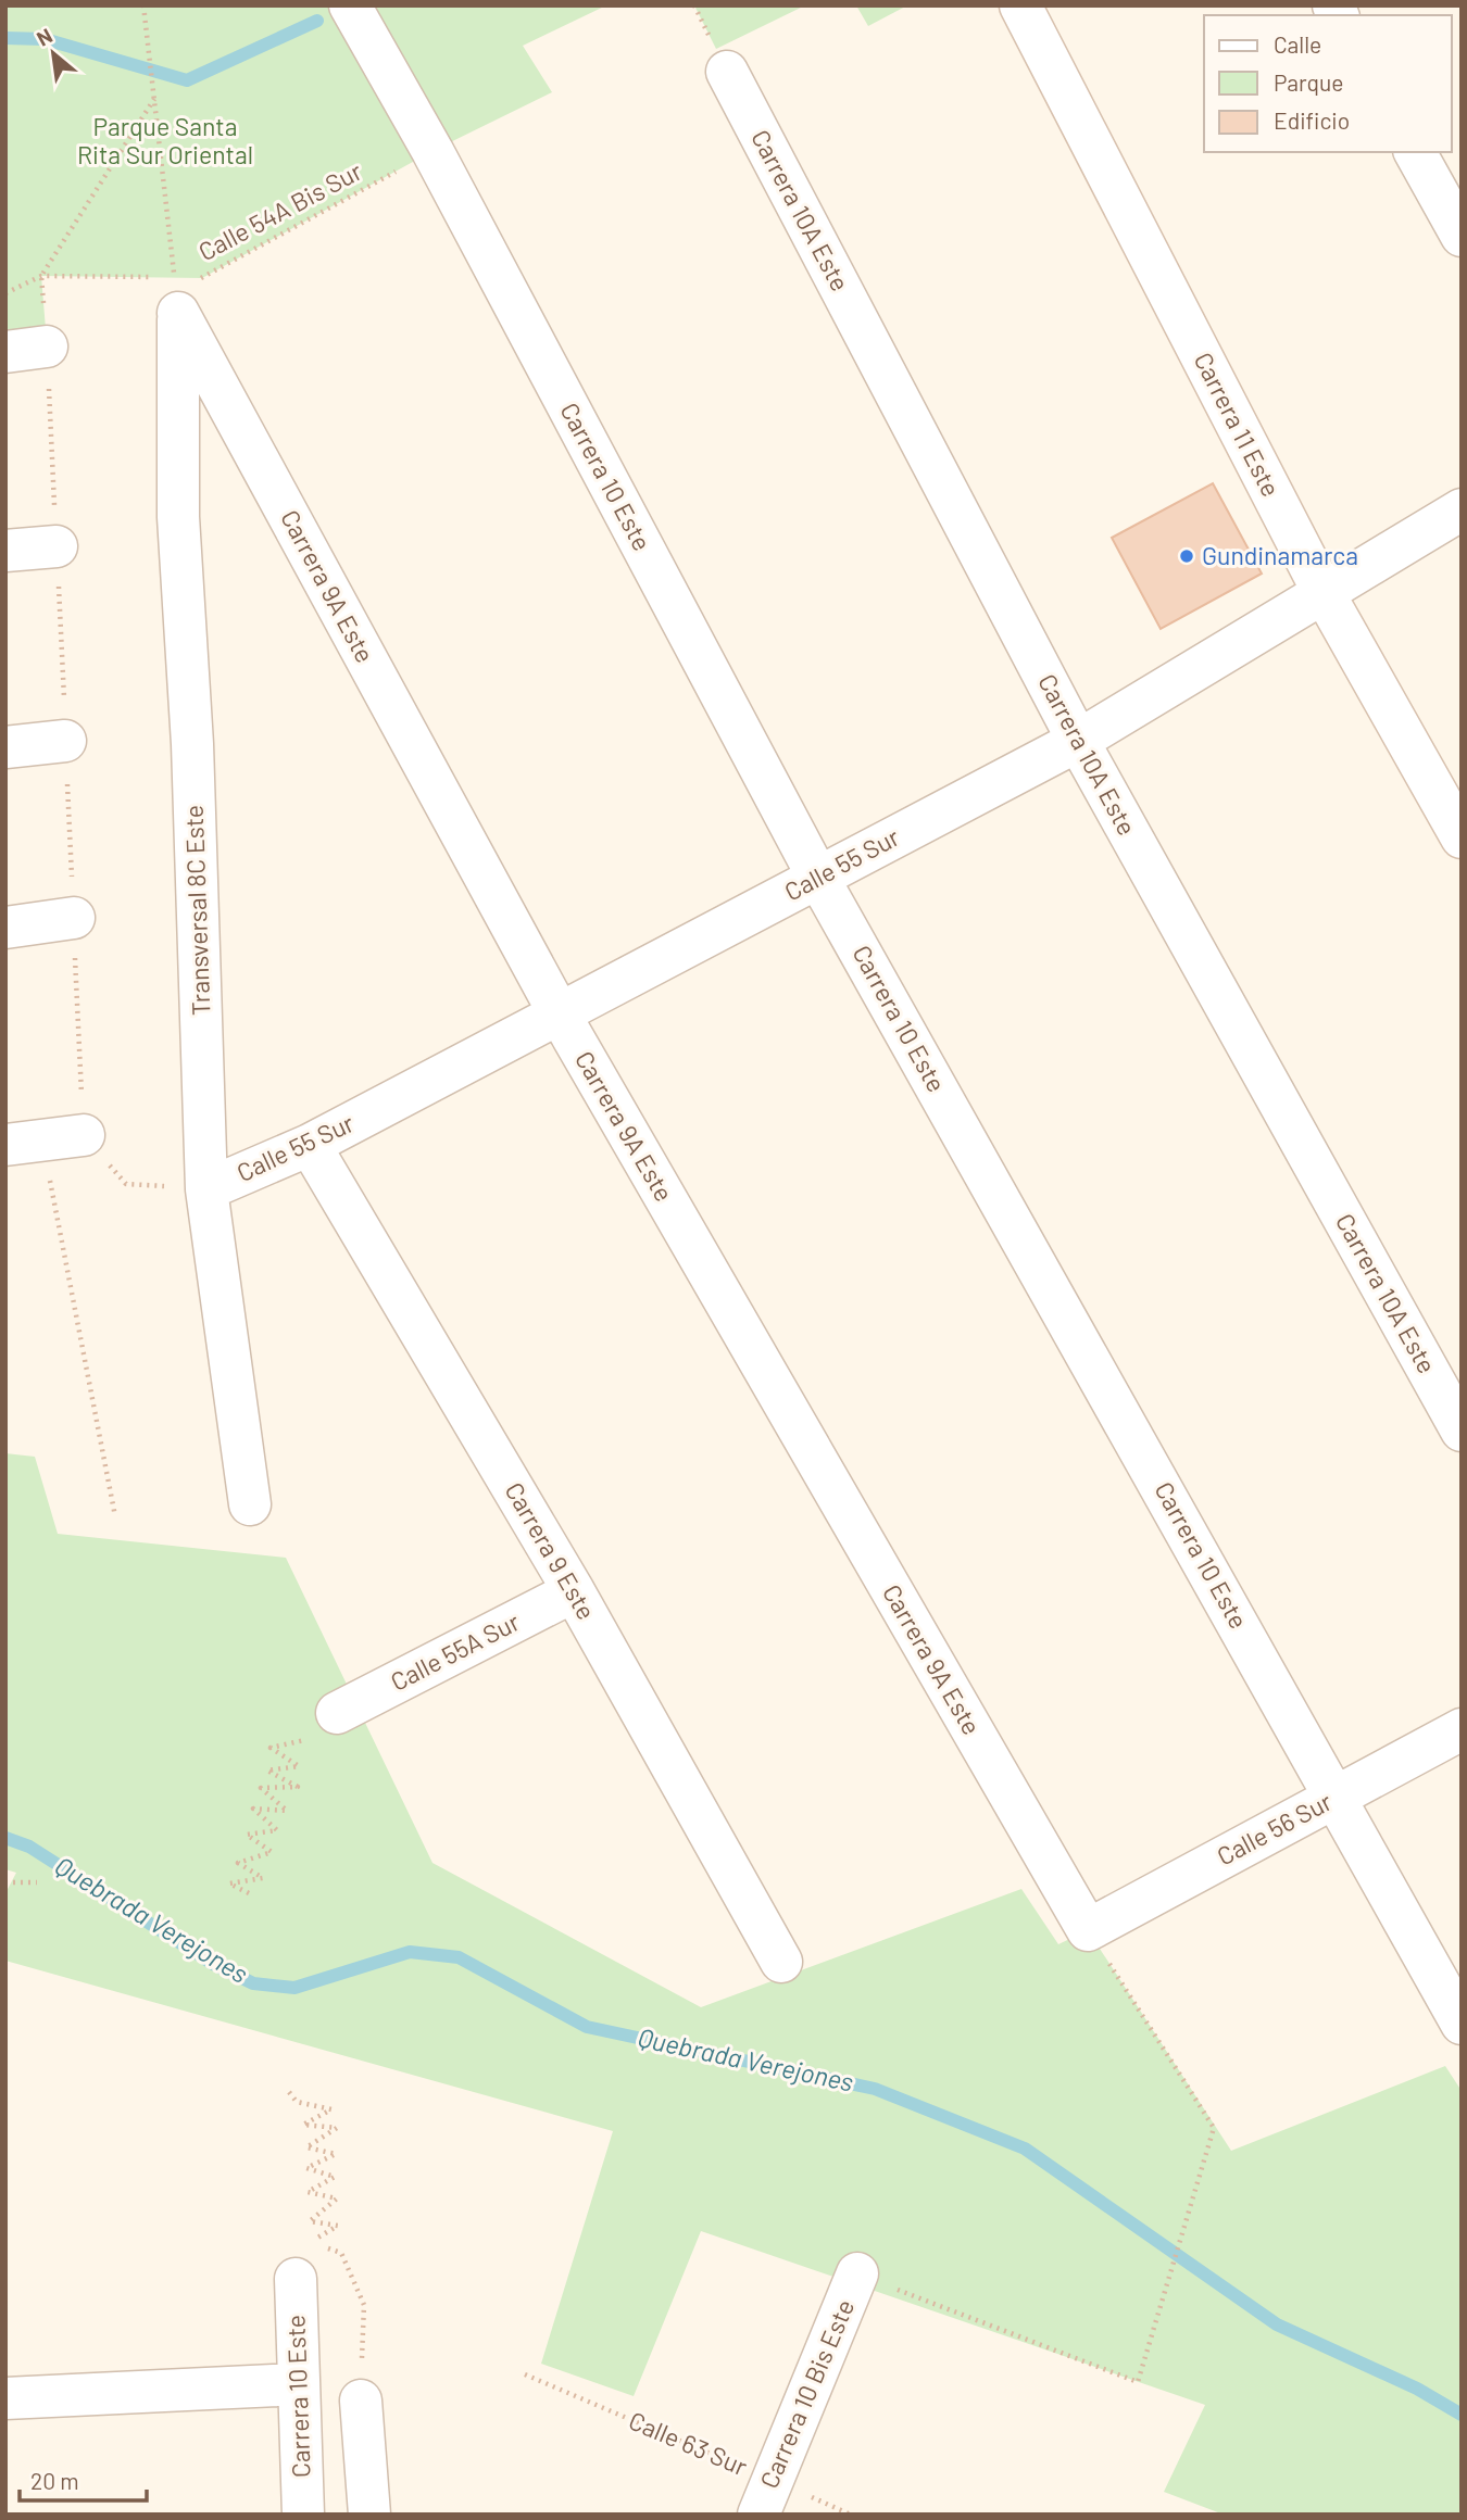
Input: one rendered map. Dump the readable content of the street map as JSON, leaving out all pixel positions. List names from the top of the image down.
{
  "streets": {
    "street": [
      "Carrera 10A Este",
      "Carrera 11 Este",
      "Carrera 10 Este",
      "Carrera 9A Este",
      "Calle 55 Sur",
      "Transversal 8C Este",
      "Carrera 9 Este",
      "Calle 55A Sur",
      "Calle 56 Sur",
      "Carrera 10 Bis Este"
    ],
    "path": ["Calle 54A Bis Sur", "Calle 63 Sur"]
  },
  "crossings": [
    ["Carrera 10A Este", "Calle 55 Sur"],
    ["Calle 54A Bis Sur", "Carrera 10 Este"],
    ["Calle 54A Bis Sur", "Carrera 9A Este"],
    ["Calle 54A Bis Sur", "Transversal 8C Este"],
    ["Carrera 11 Este", "Calle 55 Sur"],
    ["Carrera 10 Este", "Calle 55 Sur"],
    ["Carrera 10 Este", "Calle 56 Sur"],
    ["Carrera 9A Este", "Calle 55 Sur"],
    ["Carrera 9A Este", "Transversal 8C Este"],
    ["Carrera 9A Este", "Calle 56 Sur"],
    ["Calle 55 Sur", "Transversal 8C Este"],
    ["Calle 55 Sur", "Carrera 9 Este"],
    ["Carrera 9 Este", "Calle 55A Sur"],
    ["Carrera 10 Bis Este", "Calle 63 Sur"]
  ],
  "water": ["Quebrada Verejones"],
  "parks": ["Parque Santa Rita Sur Oriental"],
  "places": ["Gundinamarca"],
  "legend": ["Calle", "Parque", "Edificio"],
  "scale_bar": "20 m",
  "north": "top left"
}
